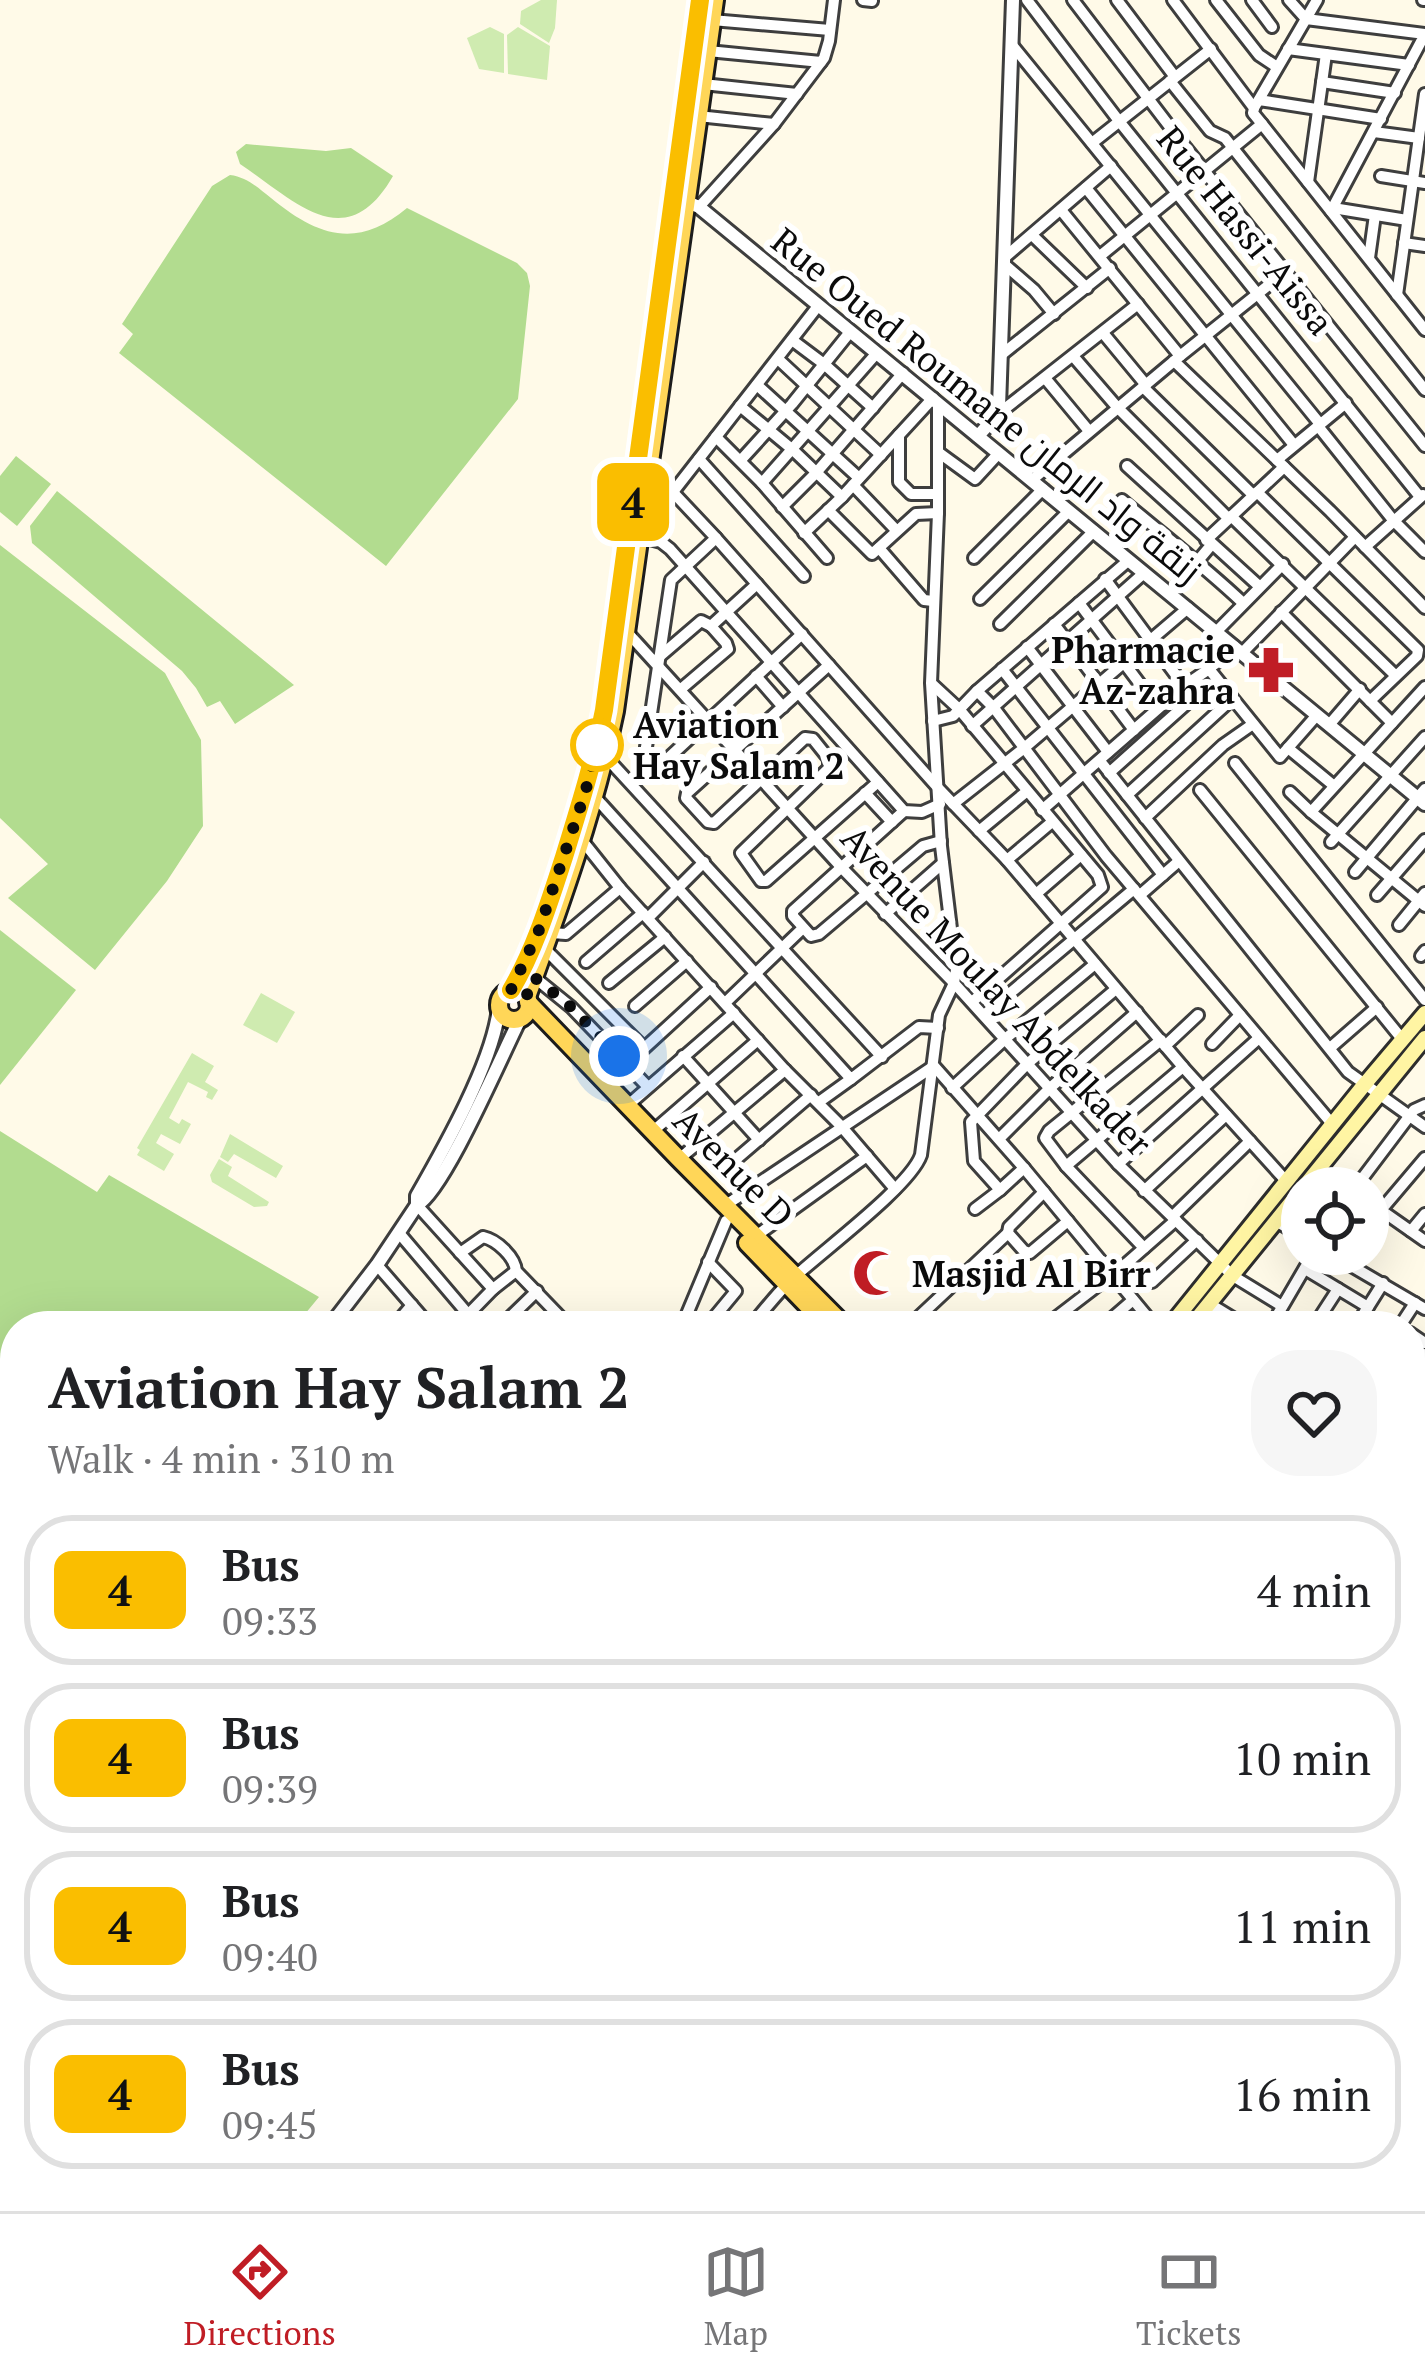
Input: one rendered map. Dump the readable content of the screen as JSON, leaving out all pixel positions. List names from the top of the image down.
{
  "streets": {
    "main road": ["Avenue D"],
    "street": ["Rue Hassi-Aissa", "Rue Oued Roumane زنقة واد الرمان", "Avenue Moulay Abdelkader"]
  },
  "places": {
    "pharmacy": ["Pharmacie Az-zahra"],
    "other": ["Aviation Hay Salam 2"],
    "mosque": ["Masjid Al Birr"]
  },
  "lines": ["bus line 4"],
  "page": {
    "on_map": "4",
    "heading": ["Aviation Hay Salam 2", "Walk · 4 min · 310 m"],
    "list": [
      {
        "mark": "4",
        "name": "Bus",
        "note": "09:33",
        "value": "4 min"
      },
      {
        "mark": "4",
        "name": "Bus",
        "note": "09:39",
        "value": "10 min"
      },
      {
        "mark": "4",
        "name": "Bus",
        "note": "09:40",
        "value": "11 min"
      },
      {
        "mark": "4",
        "name": "Bus",
        "note": "09:45",
        "value": "16 min"
      }
    ],
    "tabs": ["Directions", "Map", "Tickets"]
  }
}
